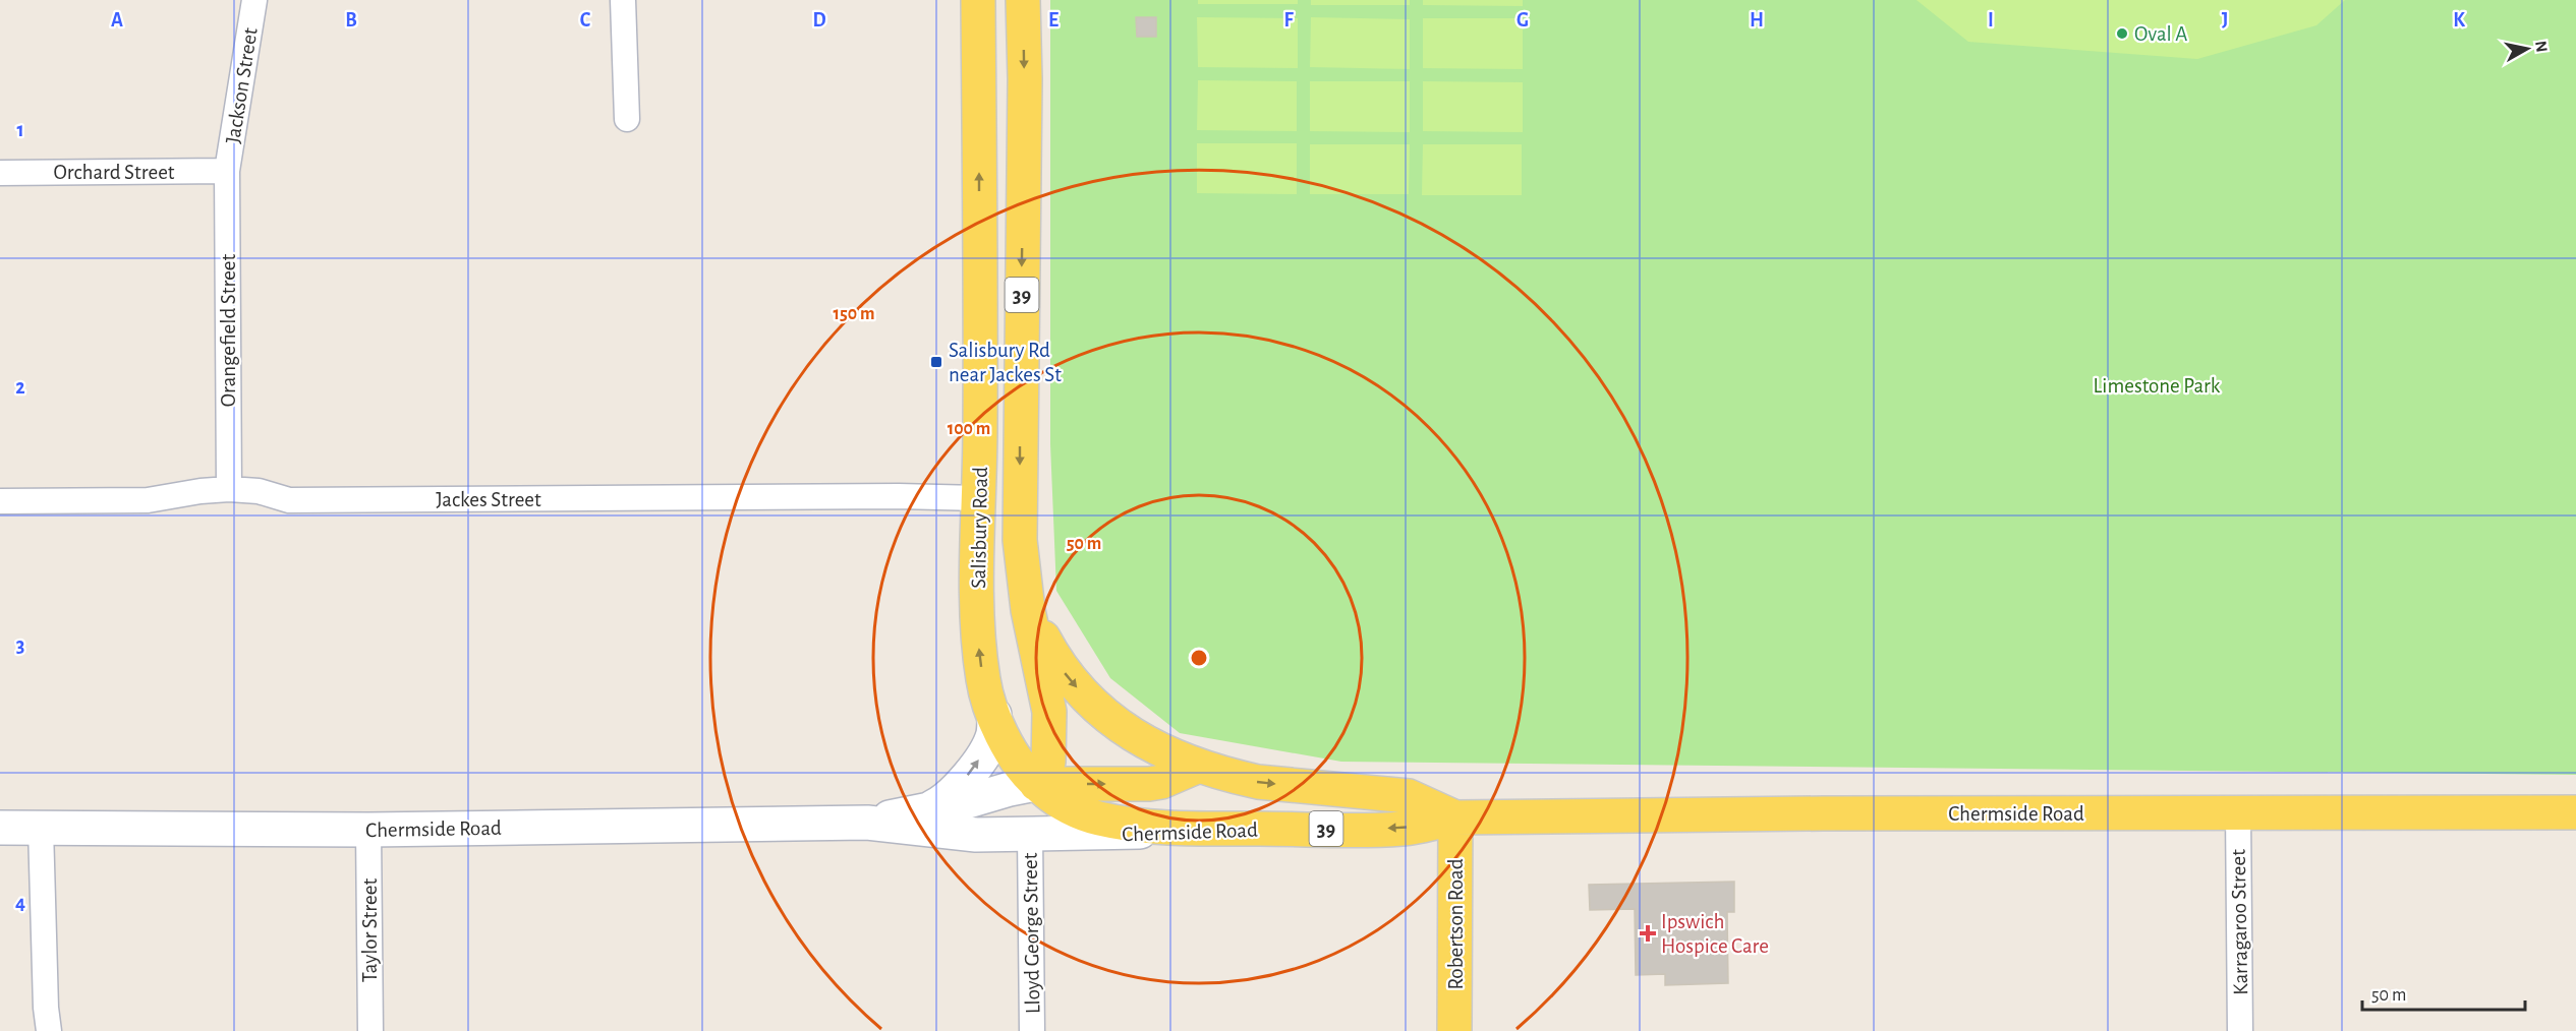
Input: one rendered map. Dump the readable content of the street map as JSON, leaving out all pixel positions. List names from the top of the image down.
{
  "streets": {
    "main road": [
      "39",
      "Salisbury Road",
      "Chermside Road",
      "Robertson Road"
    ],
    "street": [
      "Jackson Street",
      "Orchard Street",
      "Orangefield Street",
      "Jackes Street",
      "Karragaroo Street",
      "Taylor Street",
      "Lloyd George Street"
    ]
  },
  "crossings": [
    ["Jackson Street", "Orchard Street"],
    ["Jackson Street", "Orangefield Street"],
    ["Orchard Street", "Orangefield Street"],
    ["Orangefield Street", "Jackes Street"],
    ["Jackes Street", "Salisbury Road"],
    ["Salisbury Road", "Chermside Road"],
    ["Chermside Road", "Karragaroo Street"],
    ["Chermside Road", "Robertson Road"],
    ["Chermside Road", "Taylor Street"],
    ["Chermside Road", "Lloyd George Street"]
  ],
  "parks": ["Limestone Park"],
  "places": {
    "other": ["Oval A"],
    "transit": ["Salisbury Rd near Jackes St"],
    "health": ["Ipswich Hospice Care"]
  },
  "scale_bar": "50 m",
  "north": "right",
  "grid": {
    "columns": [
      "A",
      "B",
      "C",
      "D",
      "E",
      "F",
      "G",
      "H",
      "I",
      "J",
      "K"
    ],
    "rows": [
      "1",
      "2",
      "3",
      "4"
    ]
  },
  "rings": ["150 m", "100 m", "50 m"]
}
